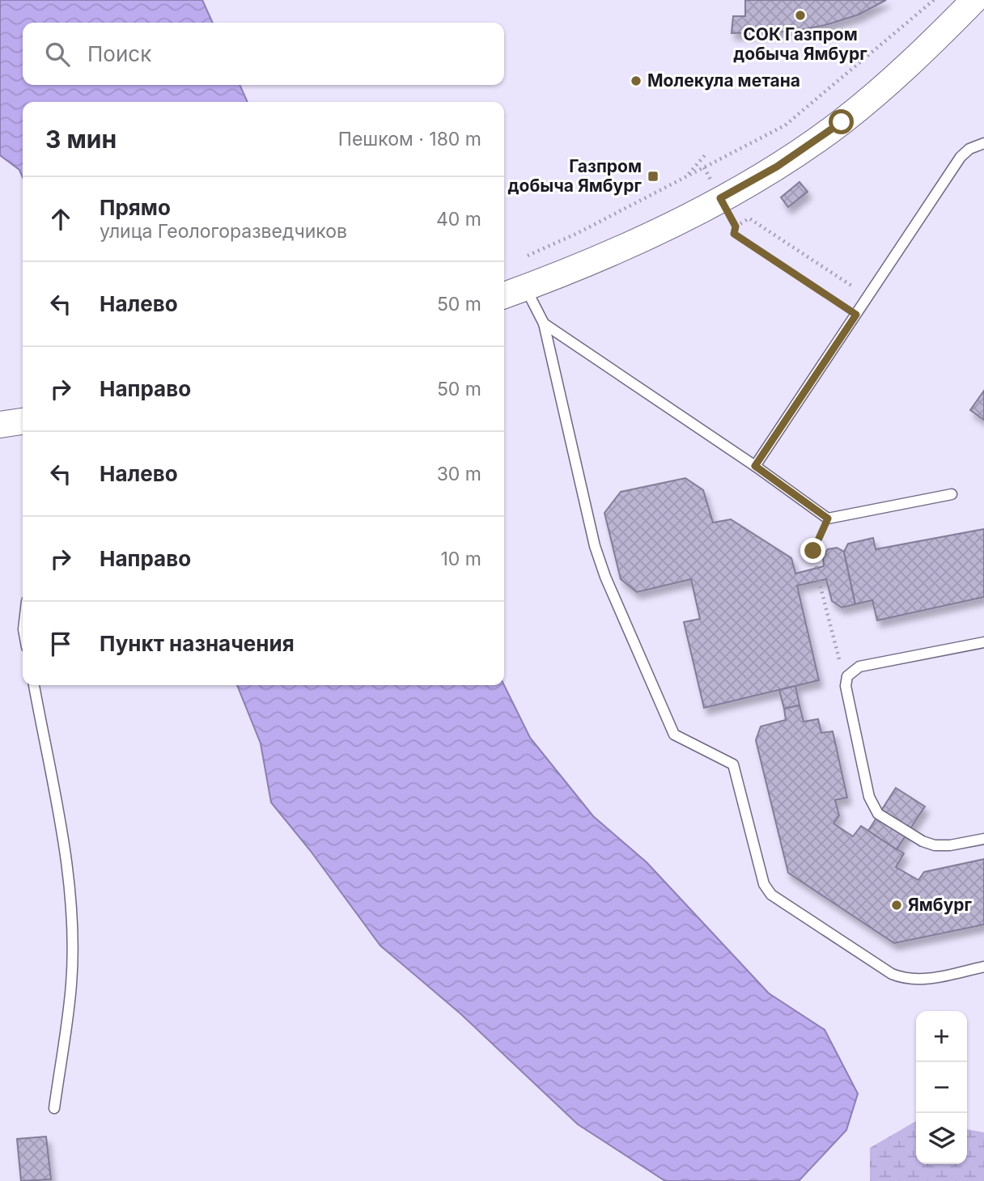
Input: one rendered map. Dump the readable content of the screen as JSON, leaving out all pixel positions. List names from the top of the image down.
{
  "places": {
    "other": ["СОК Газпром добыча Ямбург", "Молекула метана", "Ямбург"],
    "transit": ["Газпром добыча Ямбург"]
  },
  "page": {
    "search": "Поиск",
    "heading": ["3 мин", "Пешком · 180 m"],
    "list": [
      ["Прямо", "улица Геологоразведчиков", "40 m"],
      ["Налево", "50 m"],
      ["Направо", "50 m"],
      ["Налево", "30 m"],
      ["Направо", "10 m"],
      "Пункт назначения"
    ],
    "map_buttons": ["+", "−"]
  }
}
